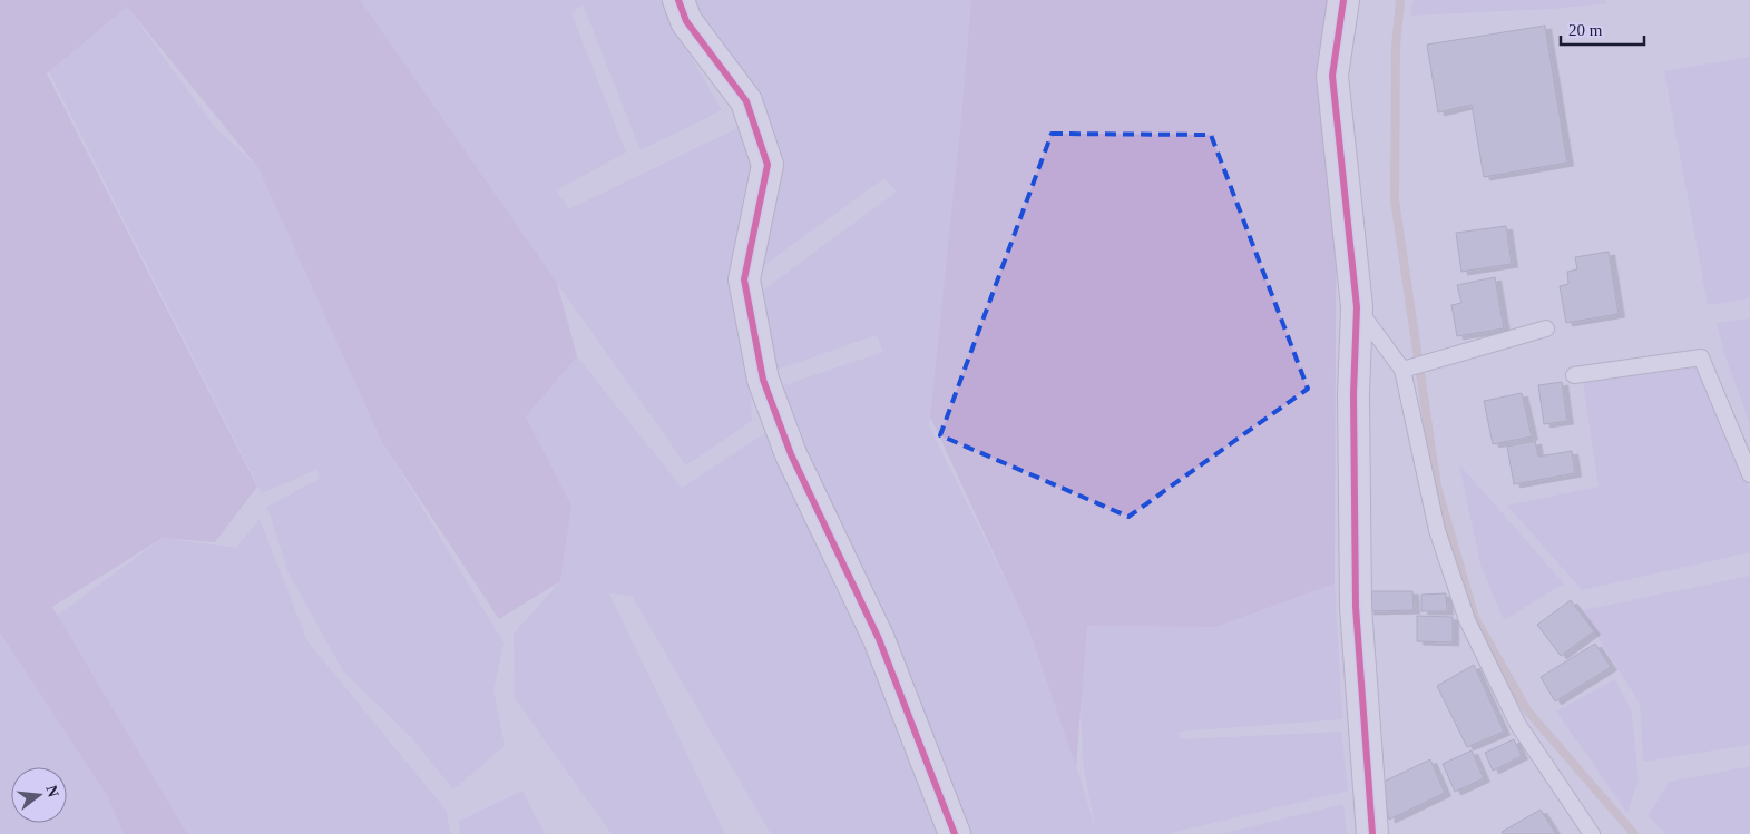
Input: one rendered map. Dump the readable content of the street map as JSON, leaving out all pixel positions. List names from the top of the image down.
{
  "scale_bar": "20 m",
  "north": "right"
}
